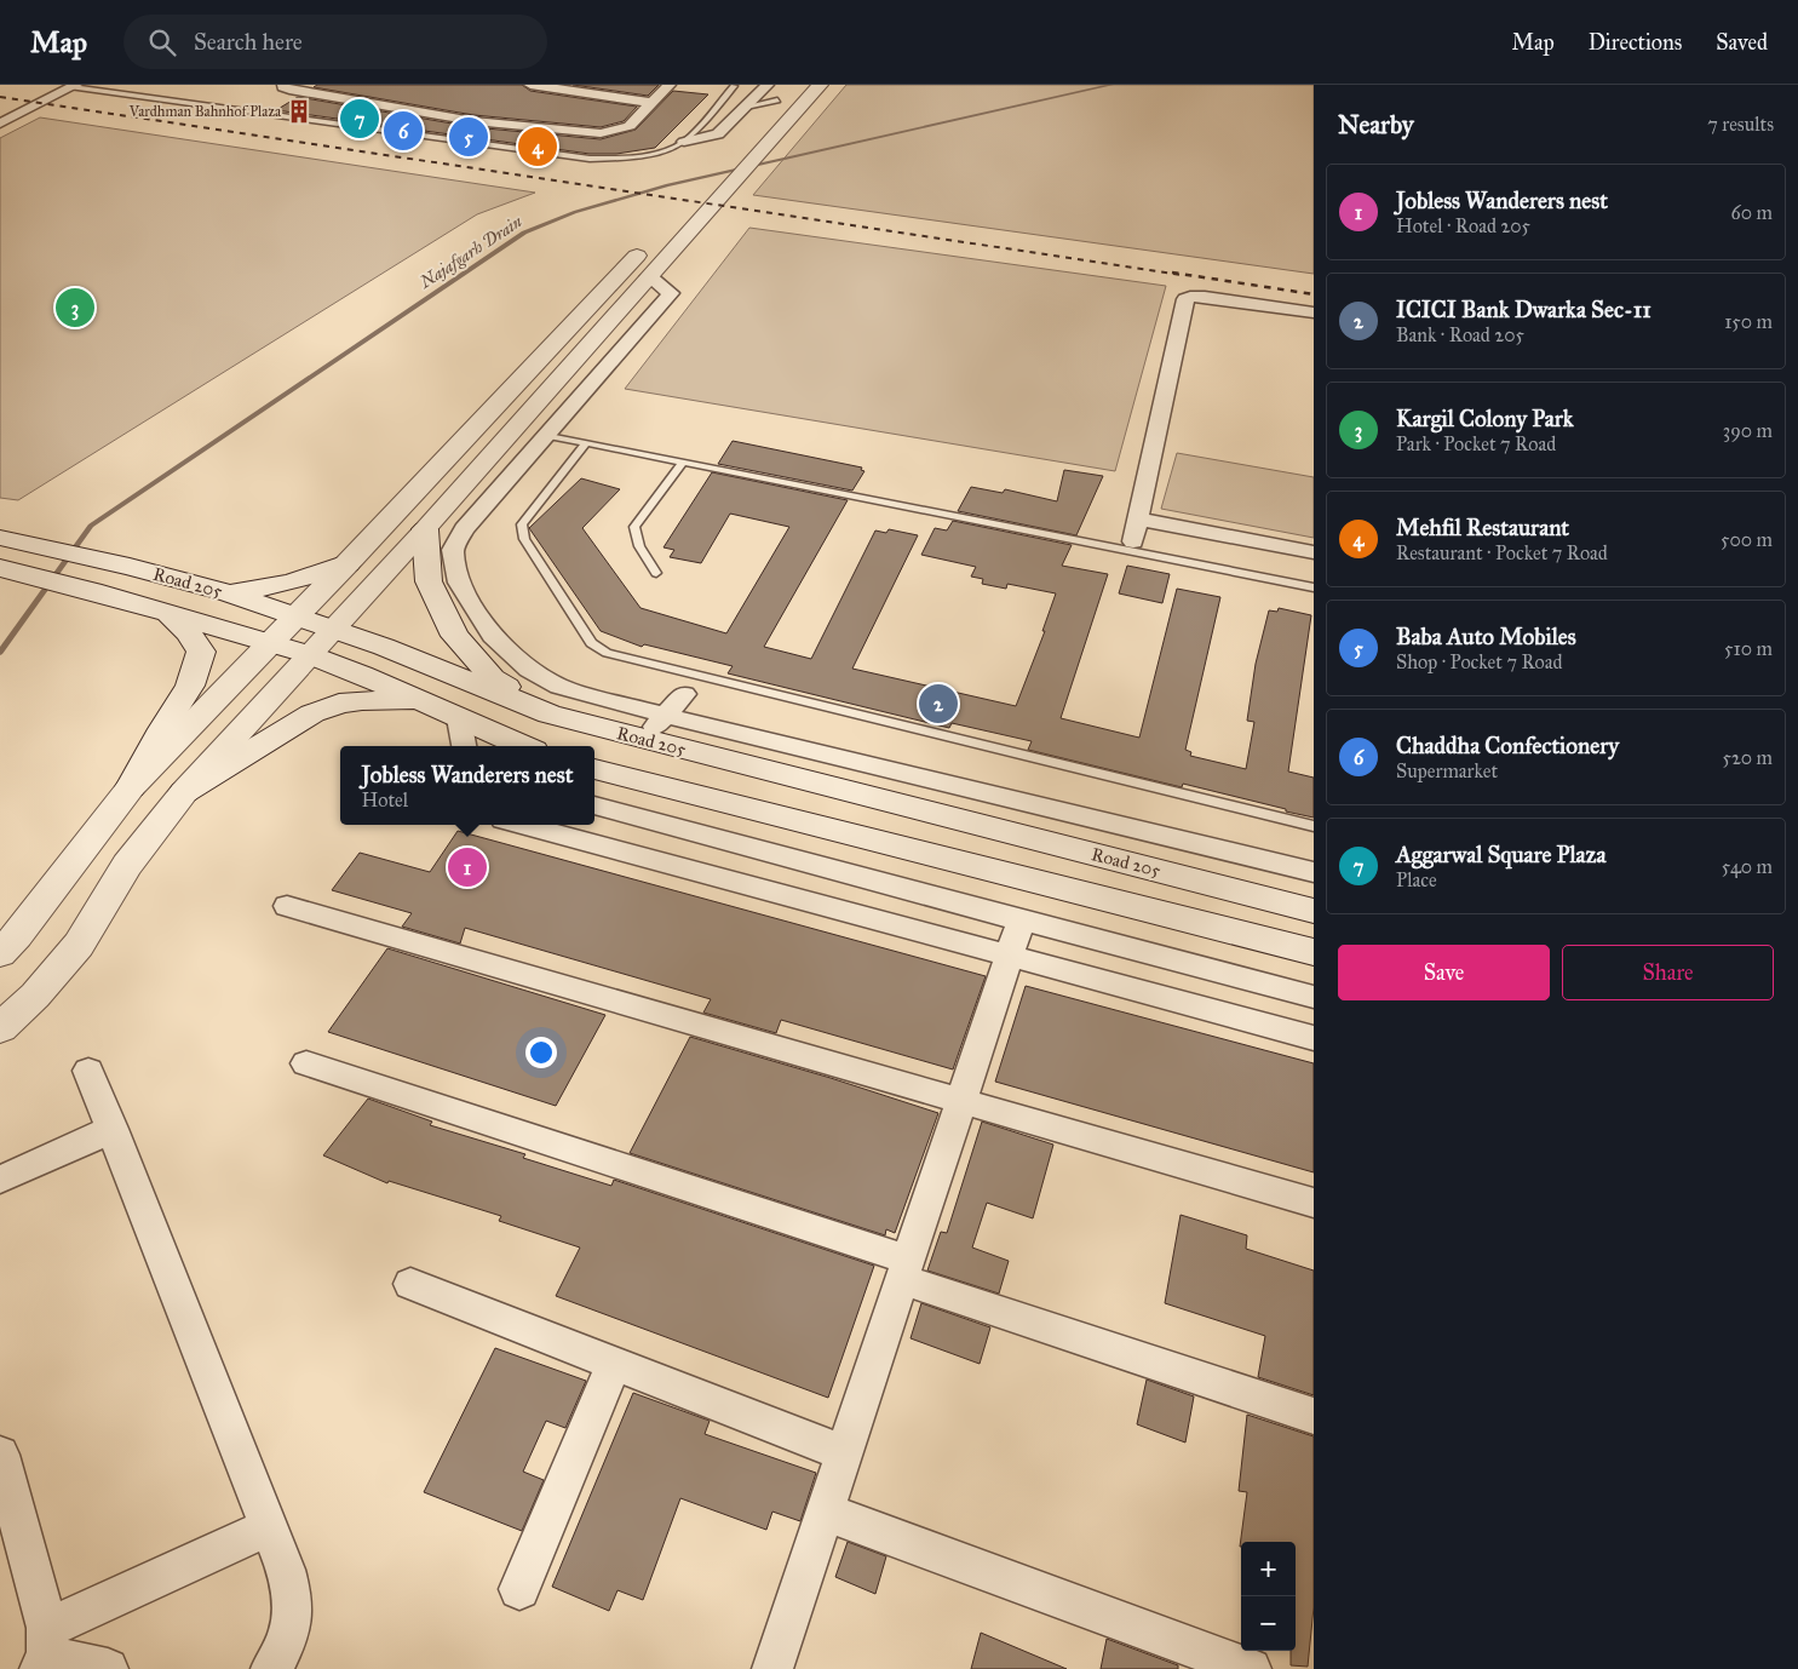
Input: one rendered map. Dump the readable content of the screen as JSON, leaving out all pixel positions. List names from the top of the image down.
{
  "streets": {
    "street": ["Road 205"]
  },
  "water": ["Najafgarh Drain"],
  "places": {
    "building": ["Vardhman Bahnhof Plaza"]
  },
  "page": {
    "header": "Map",
    "search": "Search here",
    "nav": ["Map", "Directions", "Saved"],
    "heading": ["Nearby", "7 results"],
    "pins": [
      "7",
      "6",
      "5",
      "4",
      "3",
      "2",
      "1"
    ],
    "list": [
      {
        "mark": "1",
        "name": "Jobless Wanderers nest",
        "note": "Hotel · Road 205",
        "value": "60 m"
      },
      {
        "mark": "2",
        "name": "ICICI Bank Dwarka Sec-11",
        "note": "Bank · Road 205",
        "value": "150 m"
      },
      {
        "mark": "3",
        "name": "Kargil Colony Park",
        "note": "Park · Pocket 7 Road",
        "value": "390 m"
      },
      {
        "mark": "4",
        "name": "Mehfil Restaurant",
        "note": "Restaurant · Pocket 7 Road",
        "value": "500 m"
      },
      {
        "mark": "5",
        "name": "Baba Auto Mobiles",
        "note": "Shop · Pocket 7 Road",
        "value": "510 m"
      },
      {
        "mark": "6",
        "name": "Chaddha Confectionery",
        "note": "Supermarket",
        "value": "520 m"
      },
      {
        "mark": "7",
        "name": "Aggarwal Square Plaza",
        "note": "Place",
        "value": "540 m"
      }
    ],
    "popup": ["Jobless Wanderers nest", "Hotel"],
    "buttons": ["Save", "Share"],
    "map_buttons": ["+", "−"]
  }
}
